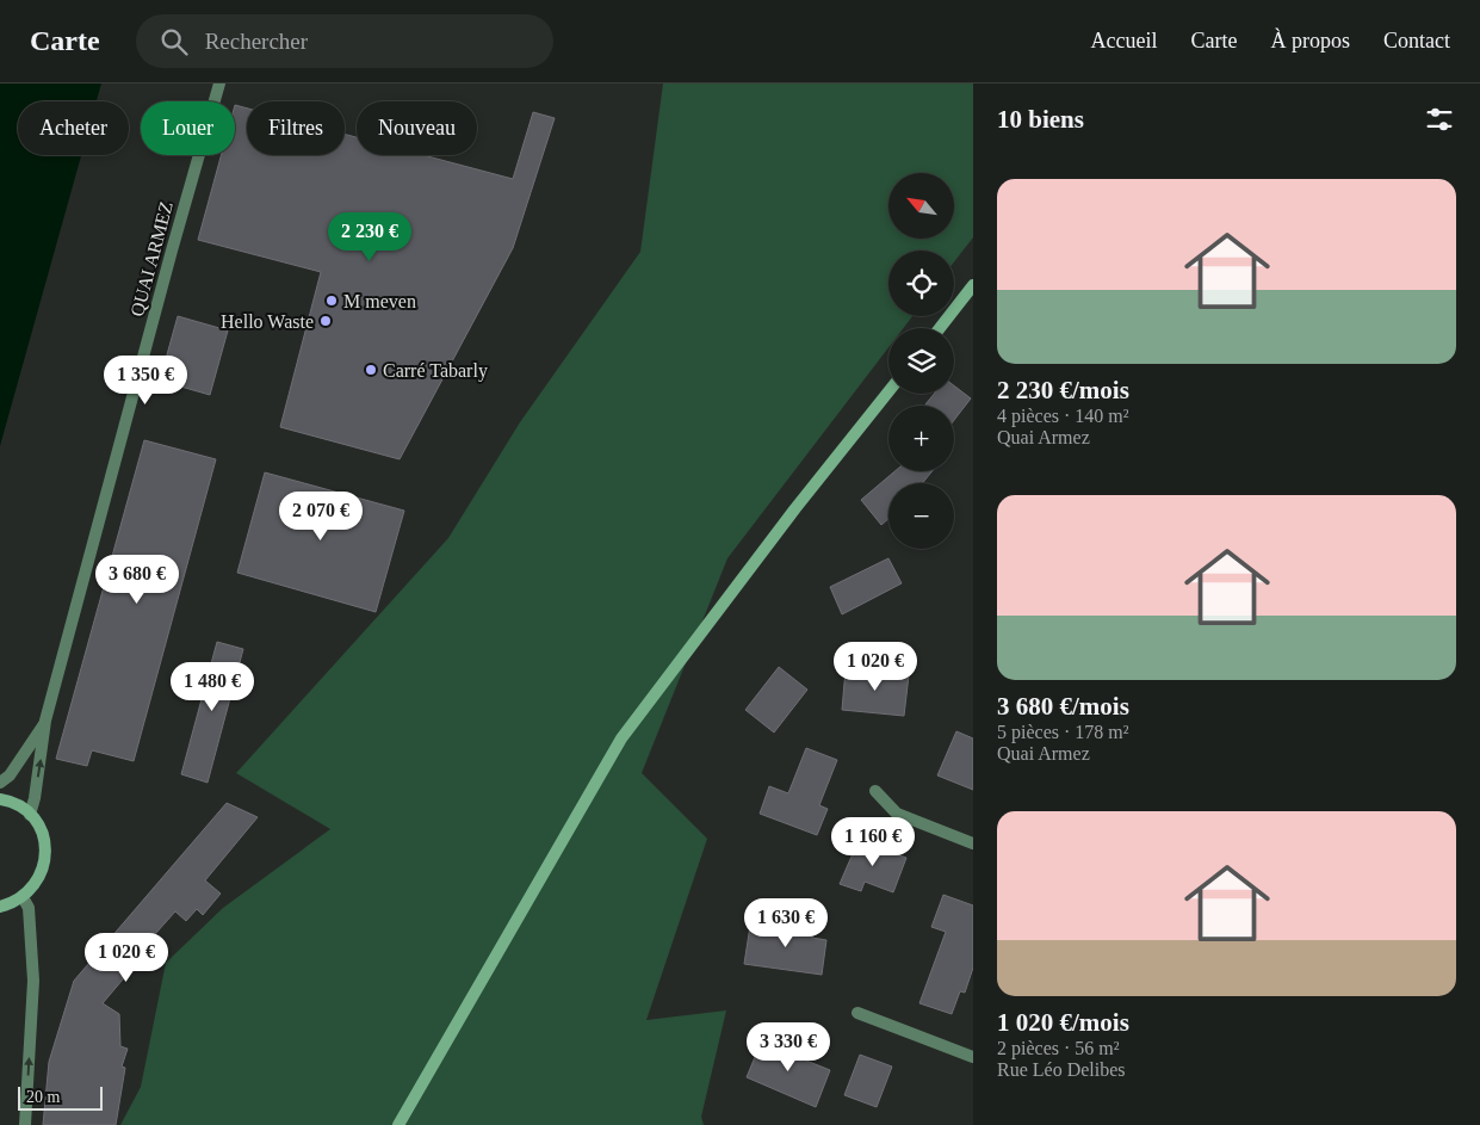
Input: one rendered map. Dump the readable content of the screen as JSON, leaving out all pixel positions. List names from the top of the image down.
{
  "streets": {
    "street": ["QUAI ARMEZ"]
  },
  "places": ["M meven", "Hello Waste", "Carré Tabarly"],
  "scale_bar": "20 m",
  "north": "top left",
  "page": {
    "header": "Carte",
    "search": "Rechercher",
    "nav": [
      "Accueil",
      "Carte",
      "À propos",
      "Contact"
    ],
    "heading": "10 biens",
    "chip": [
      "Acheter",
      "Louer",
      "Filtres",
      "Nouveau"
    ],
    "list": [
      {
        "name": "2 230 €/mois",
        "note": "4 pièces · 140 m² · Quai Armez"
      },
      {
        "name": "3 680 €/mois",
        "note": "5 pièces · 178 m² · Quai Armez"
      },
      {
        "name": "1 020 €/mois",
        "note": "2 pièces · 56 m² · Rue Léo Delibes"
      }
    ],
    "map_buttons": ["+", "−"],
    "price": [
      "2 230 €",
      "1 350 €",
      "2 070 €",
      "3 680 €",
      "1 020 €",
      "1 480 €",
      "1 160 €",
      "1 630 €",
      "1 020 €",
      "3 330 €"
    ],
    "scale": "20 m"
  }
}
